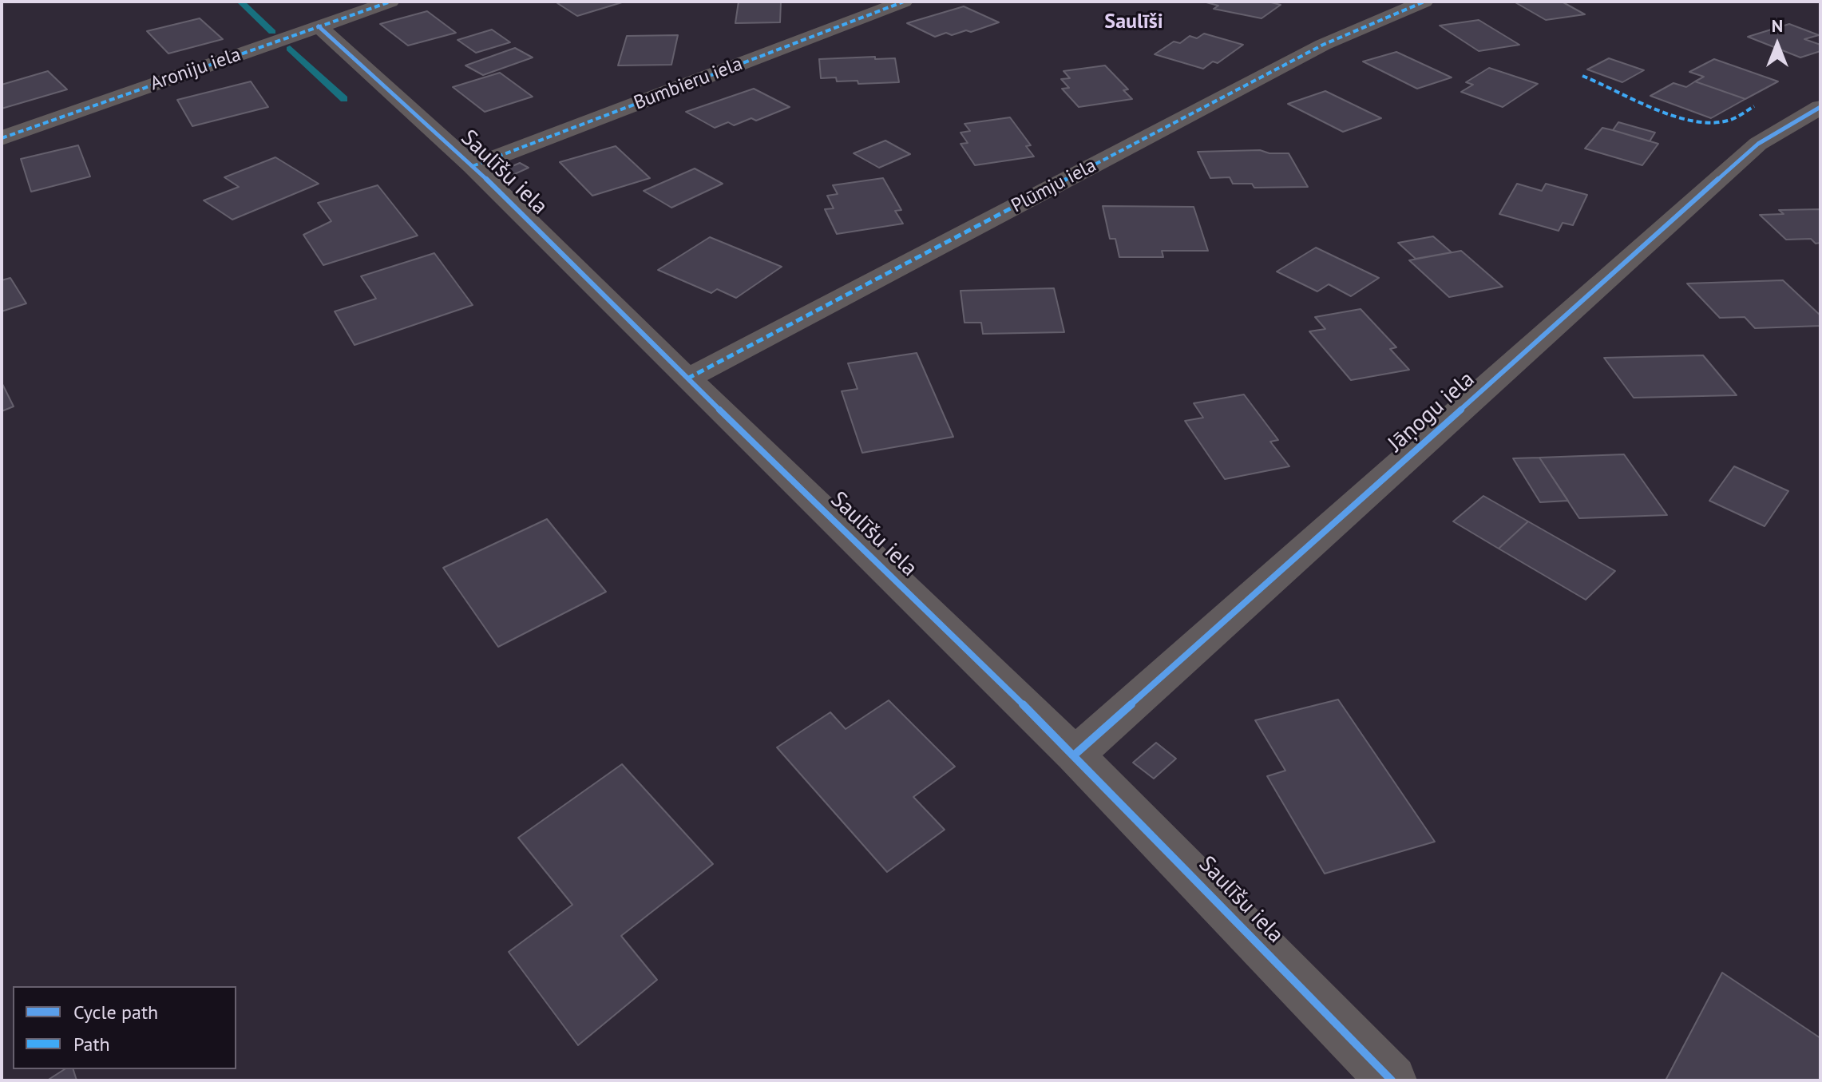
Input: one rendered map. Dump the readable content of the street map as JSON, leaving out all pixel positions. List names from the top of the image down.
{
  "streets": {
    "street": [
      "Aroniju iela",
      "Bumbieru iela",
      "Saulīšu iela",
      "Plūmju iela",
      "Jāņogu iela"
    ]
  },
  "crossings": [
    ["Aroniju iela", "Saulīšu iela"],
    ["Bumbieru iela", "Saulīšu iela"],
    ["Saulīšu iela", "Plūmju iela"],
    ["Saulīšu iela", "Jāņogu iela"]
  ],
  "districts": ["Saulīši"],
  "legend": ["Cycle path", "Path"],
  "north": "top"
}
